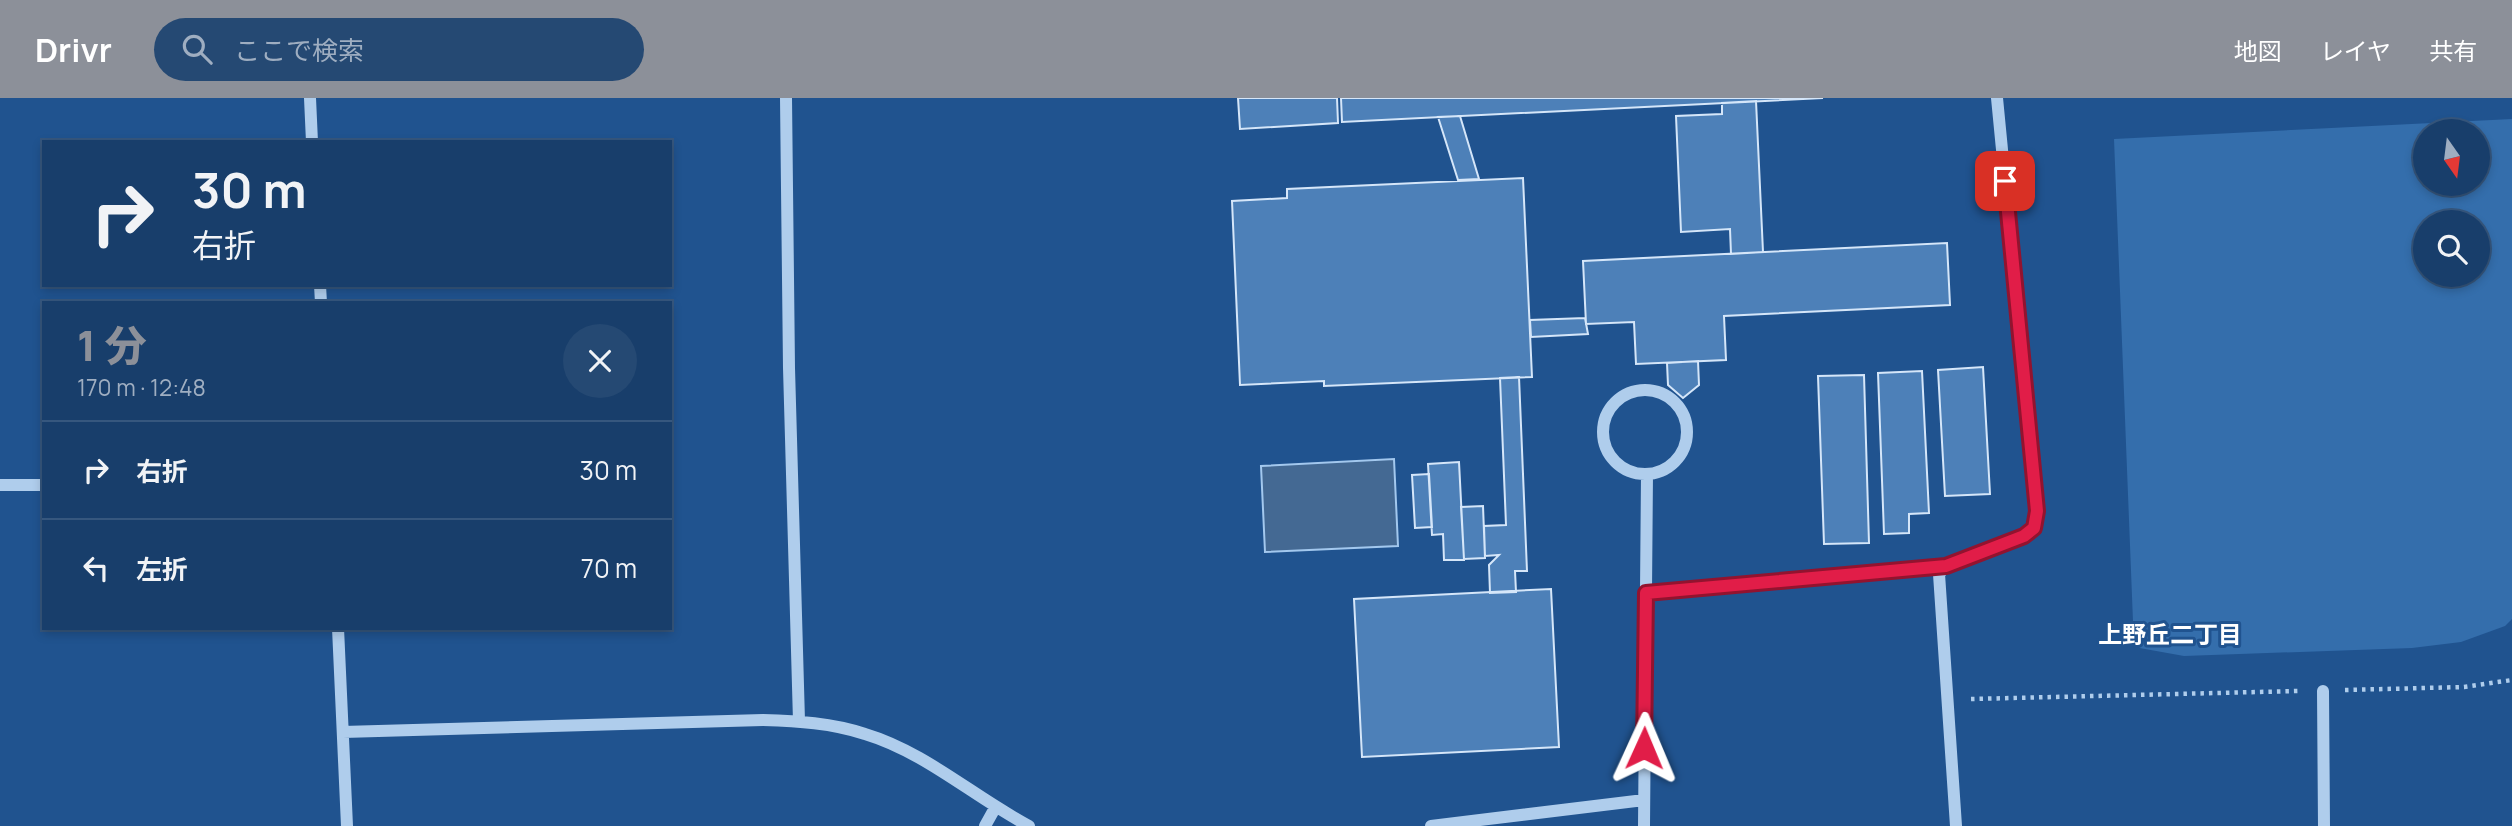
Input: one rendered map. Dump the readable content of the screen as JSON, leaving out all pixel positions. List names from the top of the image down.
{
  "districts": ["上野丘二丁目"],
  "north": "bottom",
  "page": {
    "header": "Drivr",
    "search": "ここで検索",
    "nav": ["地図", "レイヤ", "共有"],
    "turn": ["30 m", "右折"],
    "heading": ["1 分", "170 m · 12:48"],
    "list": [
      {
        "name": "右折",
        "value": "30 m"
      },
      {
        "name": "左折",
        "value": "70 m"
      }
    ]
  }
}
